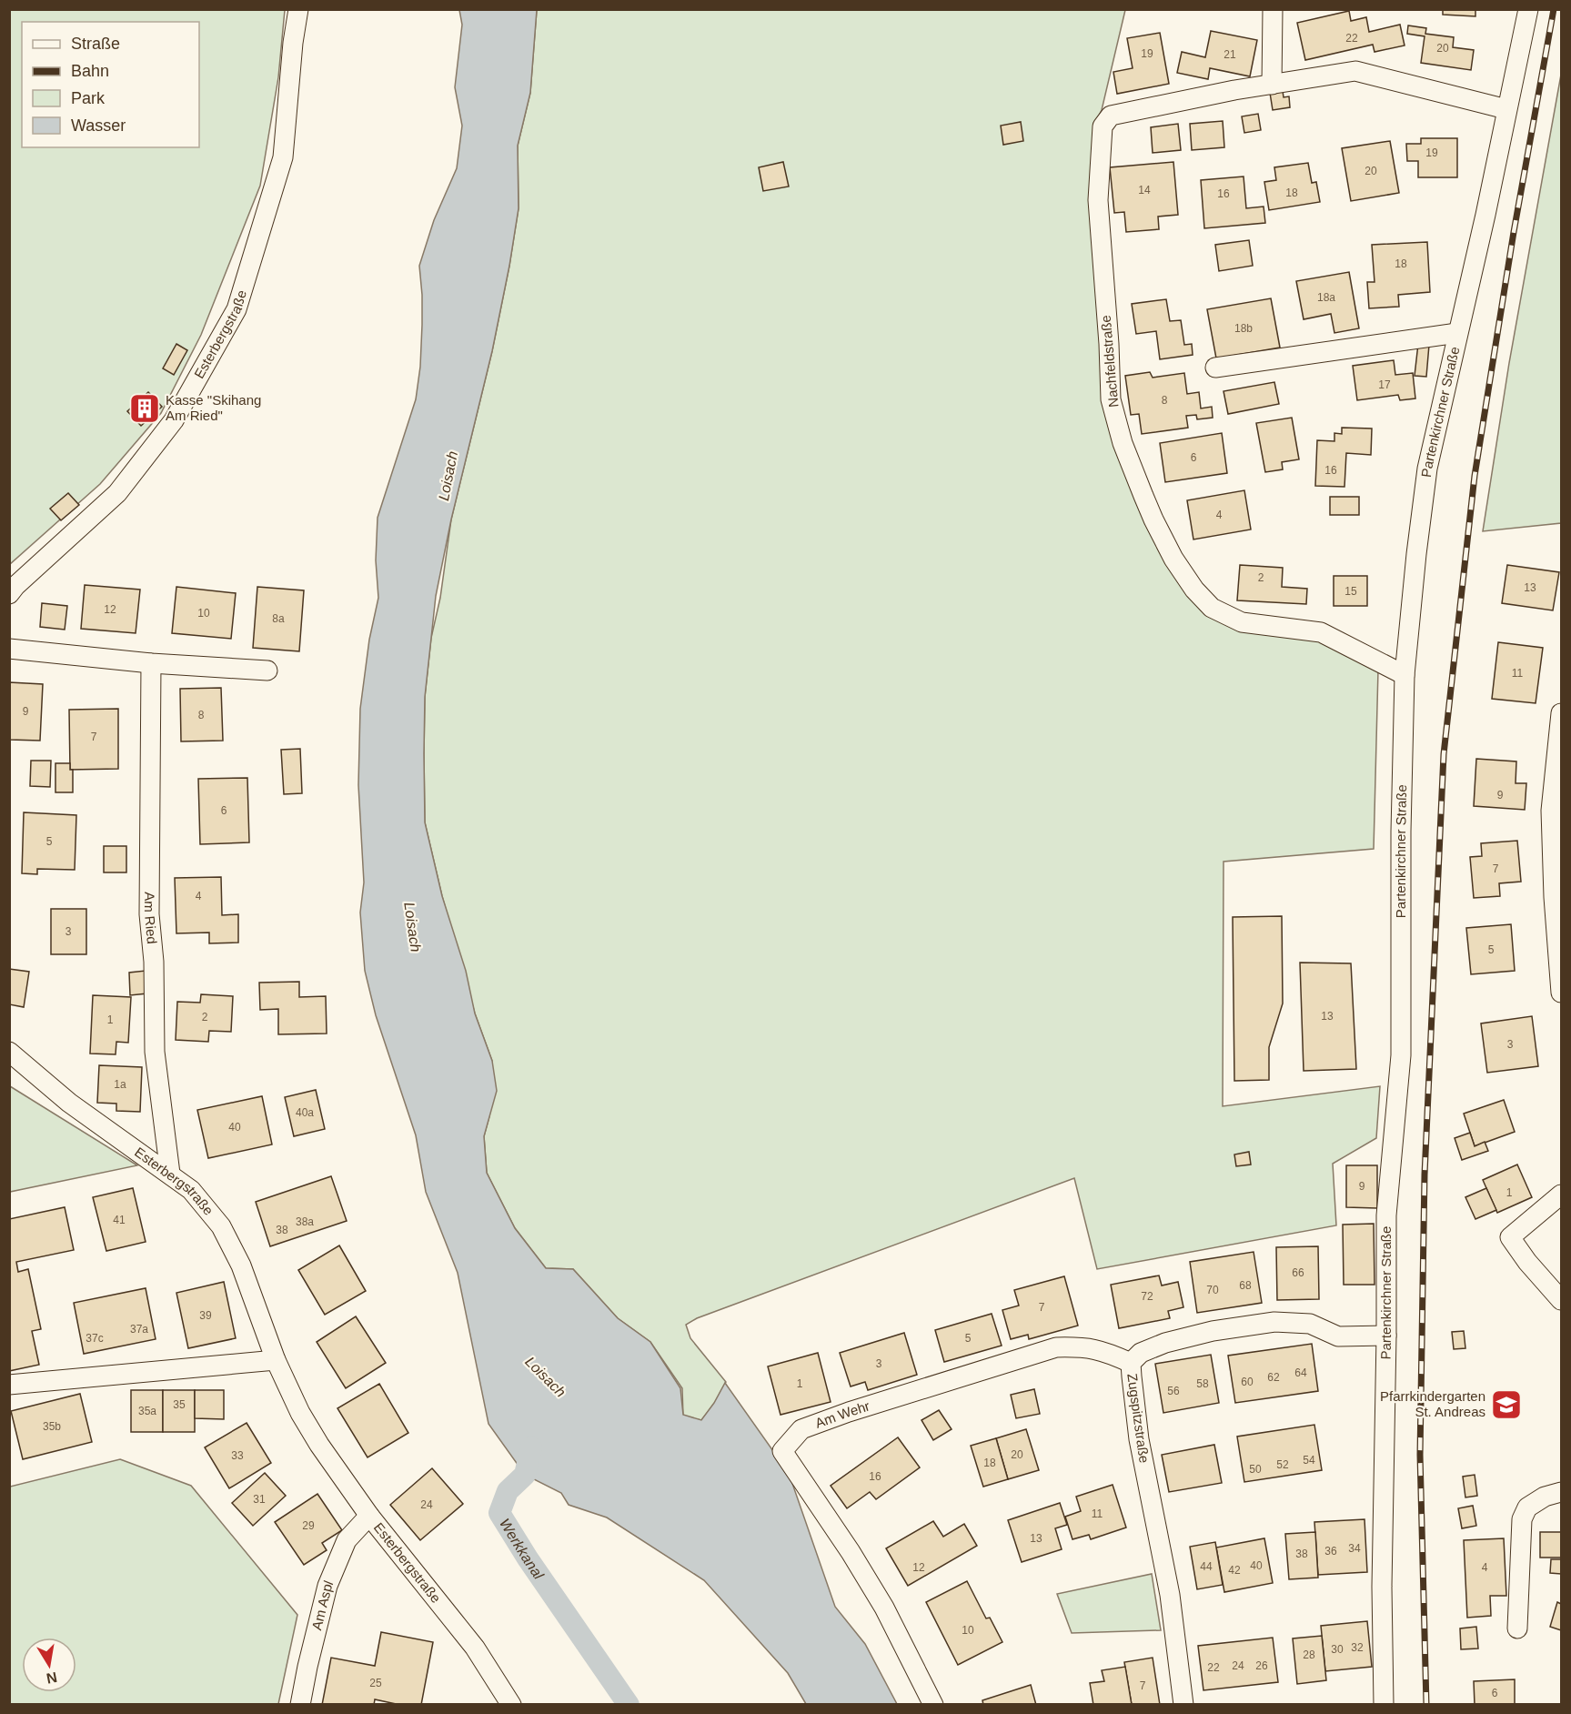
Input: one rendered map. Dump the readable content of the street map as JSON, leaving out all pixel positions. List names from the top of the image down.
{
  "streets": {
    "street": [
      "Esterbergstraße",
      "Nachfeldstraße",
      "Partenkirchner Straße",
      "Am Ried",
      "Am Wehr",
      "Zugspitzstraße",
      "Am Aspl"
    ]
  },
  "crossings": [
    ["Esterbergstraße", "Am Ried"],
    ["Esterbergstraße", "Am Aspl"],
    ["Nachfeldstraße", "Partenkirchner Straße"],
    ["Partenkirchner Straße", "Zugspitzstraße"],
    ["Am Wehr", "Zugspitzstraße"]
  ],
  "water": ["Loisach", "Werkkanal"],
  "places": {
    "building": ["Kasse \"Skihang Am Ried\""],
    "school or university": ["Pfarrkindergarten St. Andreas"]
  },
  "house_numbers": [
    "22",
    "20",
    "19",
    "21",
    "19",
    "20",
    "14",
    "18",
    "16",
    "18",
    "18a",
    "18b",
    "17",
    "8",
    "6",
    "16",
    "4",
    "2",
    "13",
    "15",
    "12",
    "10",
    "8a",
    "11",
    "9",
    "8",
    "7",
    "9",
    "6",
    "5",
    "7",
    "4",
    "3",
    "5",
    "13",
    "2",
    "1",
    "3",
    "1a",
    "40a",
    "40",
    "9",
    "1",
    "41",
    "38a",
    "38",
    "66",
    "68",
    "70",
    "72",
    "7",
    "39",
    "37a",
    "37c",
    "5",
    "3",
    "64",
    "62",
    "60",
    "1",
    "58",
    "56",
    "35",
    "35a",
    "35b",
    "20",
    "33",
    "54",
    "18",
    "52",
    "50",
    "16",
    "31",
    "24",
    "11",
    "29",
    "13",
    "34",
    "36",
    "38",
    "40",
    "44",
    "12",
    "4",
    "42",
    "10",
    "32",
    "30",
    "28",
    "24",
    "26",
    "22",
    "25",
    "7",
    "6"
  ],
  "legend": [
    "Straße",
    "Bahn",
    "Park",
    "Wasser"
  ],
  "north": "bottom"
}
